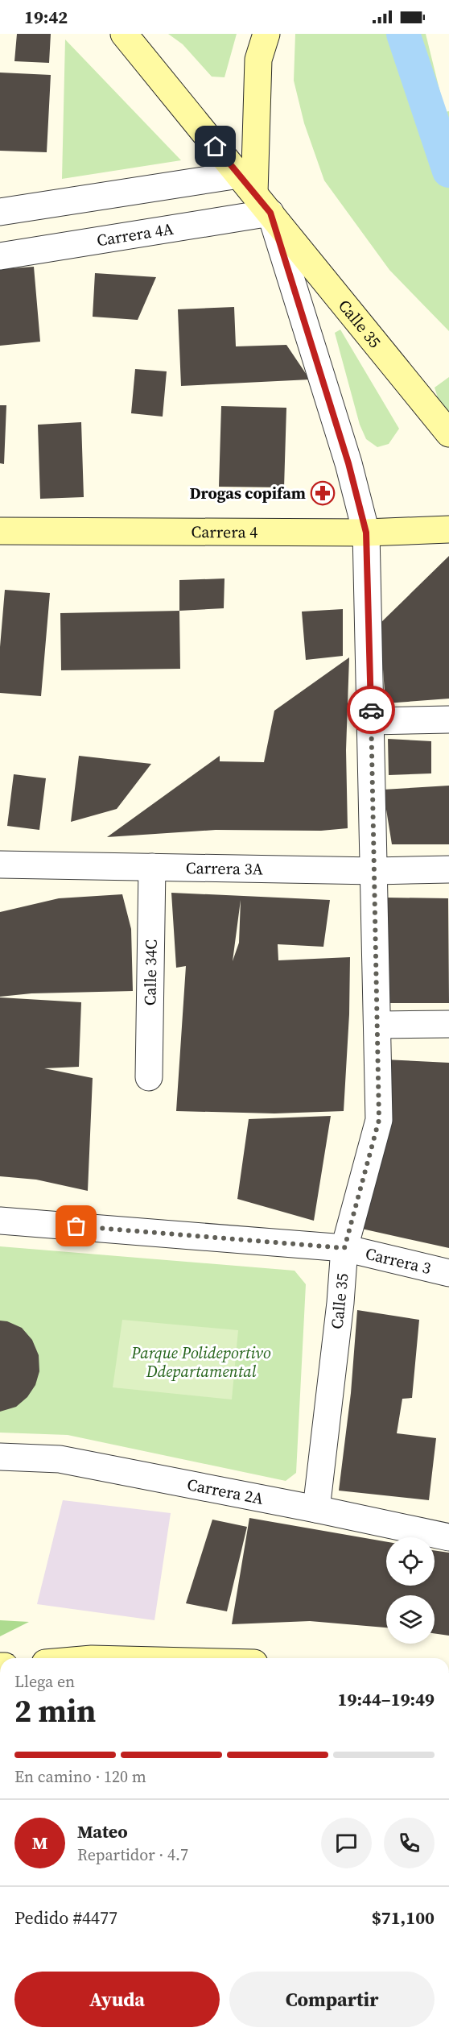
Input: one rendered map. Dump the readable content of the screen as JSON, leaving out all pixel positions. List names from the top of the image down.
{
  "streets": {
    "main road": ["Calle 35", "Carrera 4"],
    "street": [
      "Carrera 4A",
      "Carrera 3A",
      "Calle 34C",
      "Carrera 3",
      "Carrera 2A"
    ]
  },
  "crossings": [
    ["Carrera 4A", "Calle 35"],
    ["Calle 35", "Carrera 4"],
    ["Calle 35", "Carrera 3A"],
    ["Calle 35", "Carrera 3"],
    ["Calle 35", "Carrera 2A"],
    ["Carrera 3A", "Calle 34C"]
  ],
  "parks": ["Parque Polideportivo Ddepartamental"],
  "places": {
    "pharmacy": ["Drogas copifam"]
  },
  "page": {
    "status": "19:42",
    "heading": ["2 min", "Llega en", "19:44–19:49"],
    "panel": [
      "Mateo",
      "Repartidor · 4.7",
      "Pedido #4477",
      "$71,100"
    ],
    "bar": "En camino · 120 m",
    "round": "M",
    "buttons": ["Ayuda", "Compartir"]
  }
}
